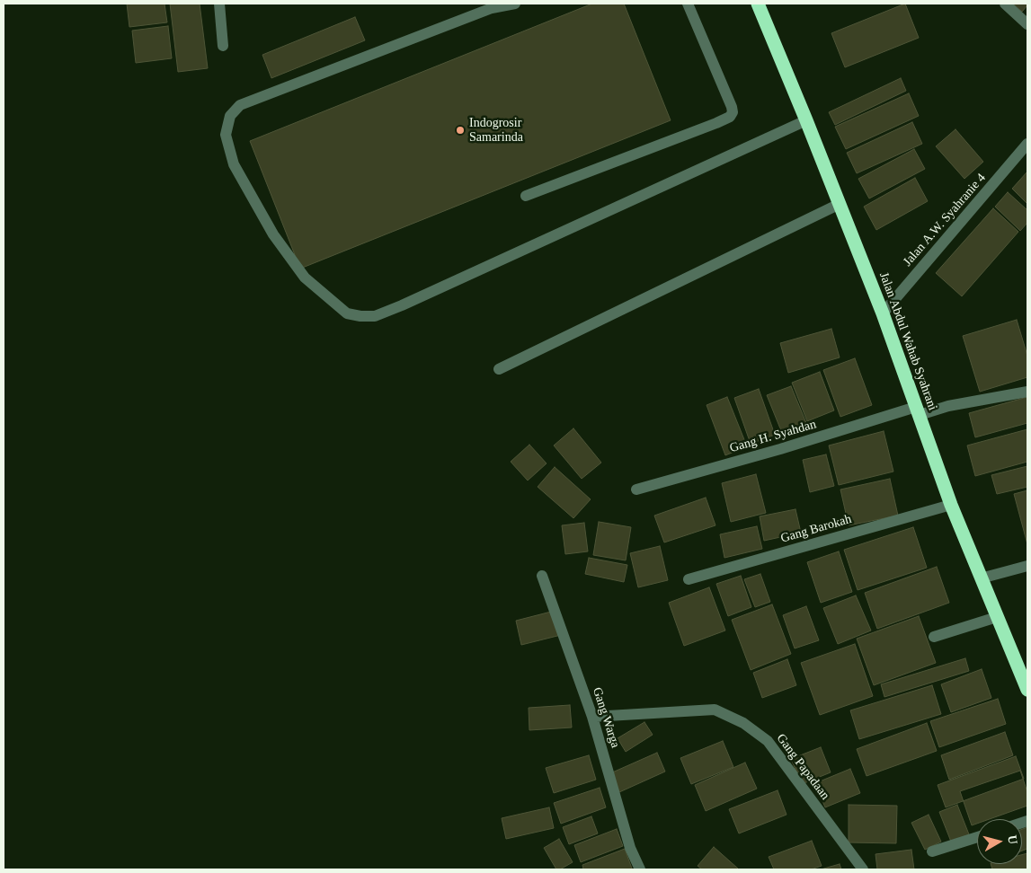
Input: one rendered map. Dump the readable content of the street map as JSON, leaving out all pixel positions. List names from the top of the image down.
{
  "streets": {
    "highway": ["Jalan Abdul Wahab Syahrani"],
    "street": [
      "Jalan A.W. Syahranie 4",
      "Gang H. Syahdan",
      "Gang Barokah",
      "Gang Warga",
      "Gang Papadaan"
    ]
  },
  "crossings": [
    ["Jalan A.W. Syahranie 4", "Jalan Abdul Wahab Syahrani"],
    ["Jalan Abdul Wahab Syahrani", "Gang H. Syahdan"],
    ["Jalan Abdul Wahab Syahrani", "Gang Barokah"],
    ["Gang Warga", "Gang Papadaan"]
  ],
  "places": ["Indogrosir Samarinda"],
  "north": "right"
}
